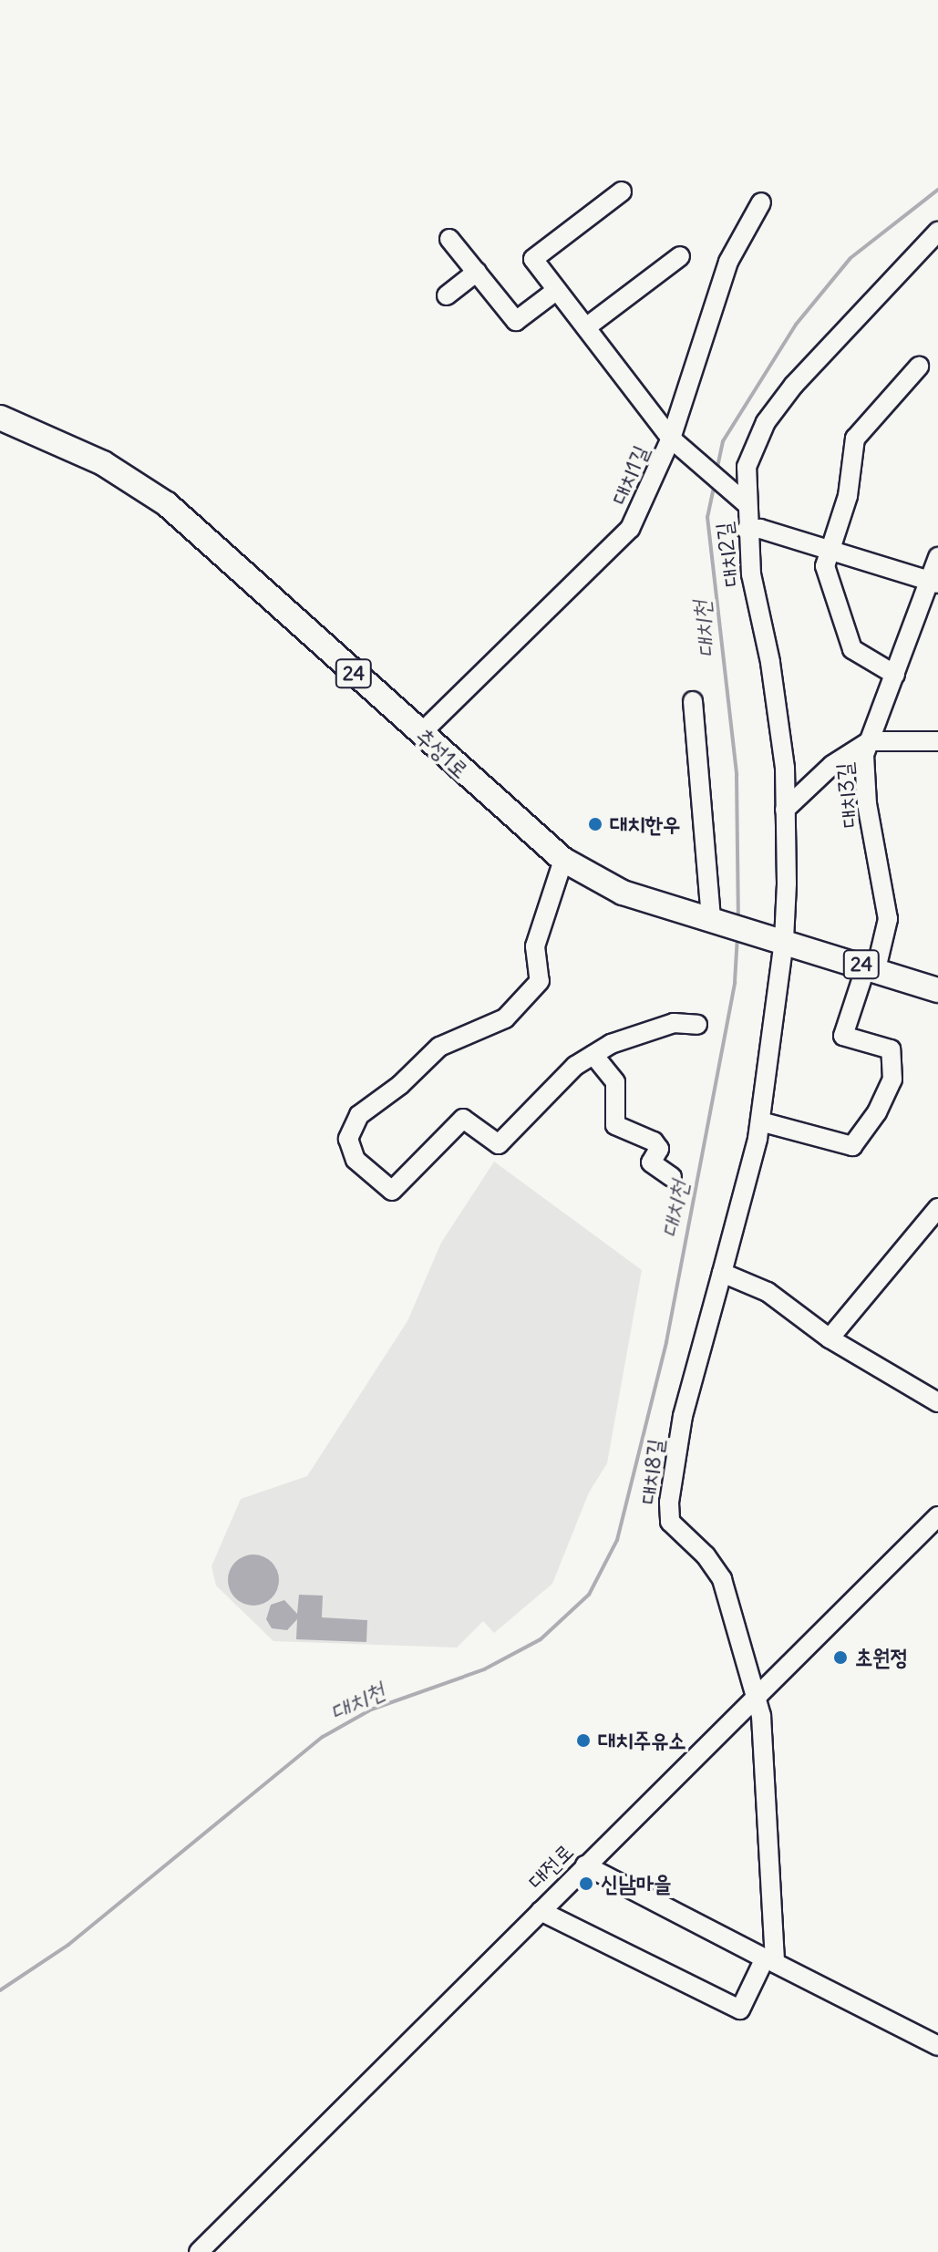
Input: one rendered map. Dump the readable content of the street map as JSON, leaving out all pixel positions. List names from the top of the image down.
{
  "streets": {
    "main road": ["24", "추성1로"],
    "street": [
      "대치1길",
      "대치2길",
      "대치3길",
      "대치8길",
      "대전로"
    ]
  },
  "crossings": [
    ["대치1길", "추성1로"],
    ["대치2길", "추성1로"],
    ["대치2길", "대치8길"],
    ["추성1로", "대치3길"],
    ["추성1로", "대치8길"],
    ["대치3길", "대치8길"],
    ["대치8길", "대전로"]
  ],
  "water": ["대치천"],
  "places": [
    "대치한우",
    "초원정",
    "대치주유소",
    "신남마을"
  ]
}
